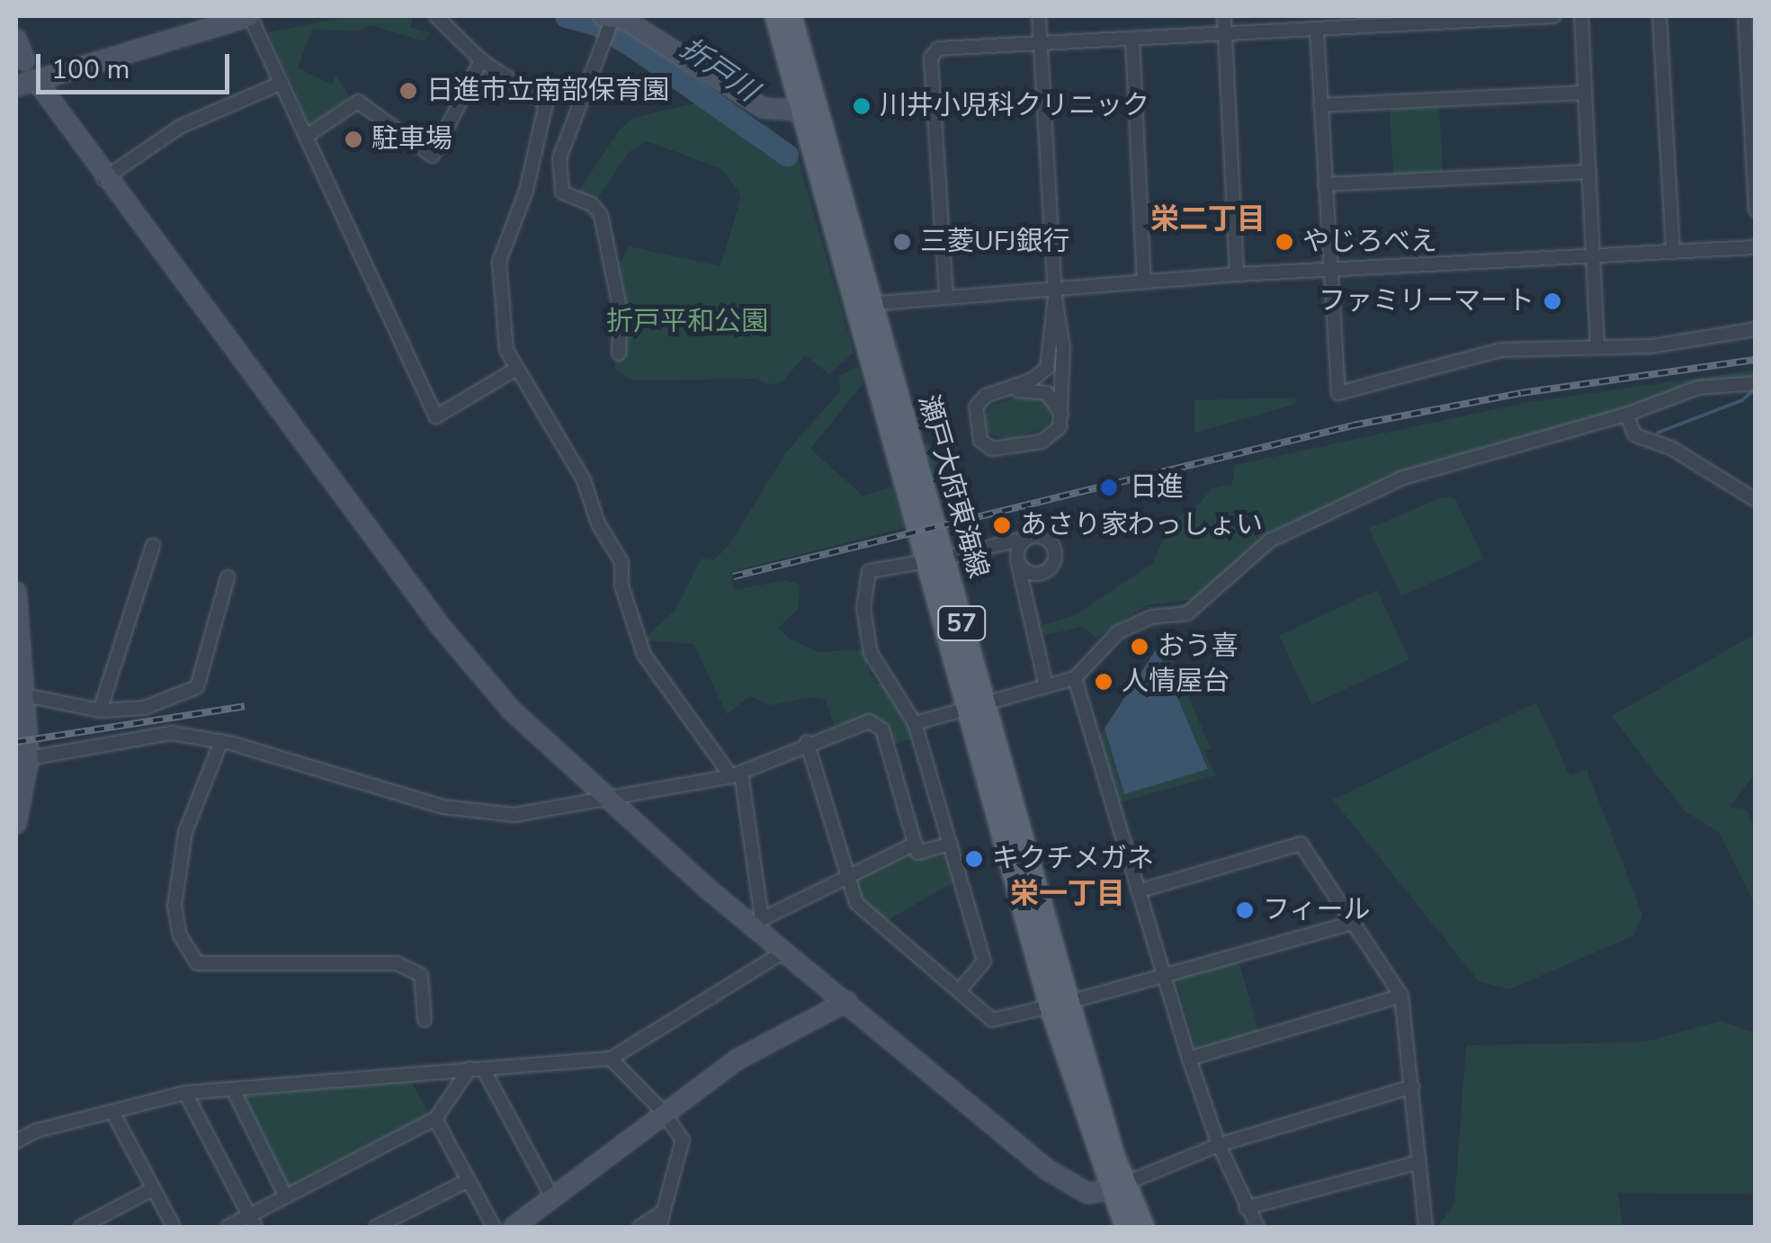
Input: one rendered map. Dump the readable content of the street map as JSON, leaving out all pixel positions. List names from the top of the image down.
{
  "streets": {
    "main road": ["瀬戸大府東海線", "57"]
  },
  "districts": ["栄二丁目", "栄一丁目"],
  "water": ["折戸川"],
  "parks": ["折戸平和公園"],
  "places": [
    "日進市立南部保育園",
    "川井小児科クリニック",
    "駐車場",
    "三菱UFJ銀行",
    "やじろべえ",
    "ファミリーマート",
    "日進",
    "あさり家わっしょい",
    "おう喜",
    "人情屋台",
    "キクチメガネ",
    "フィール"
  ],
  "scale_bar": "100 m"
}
